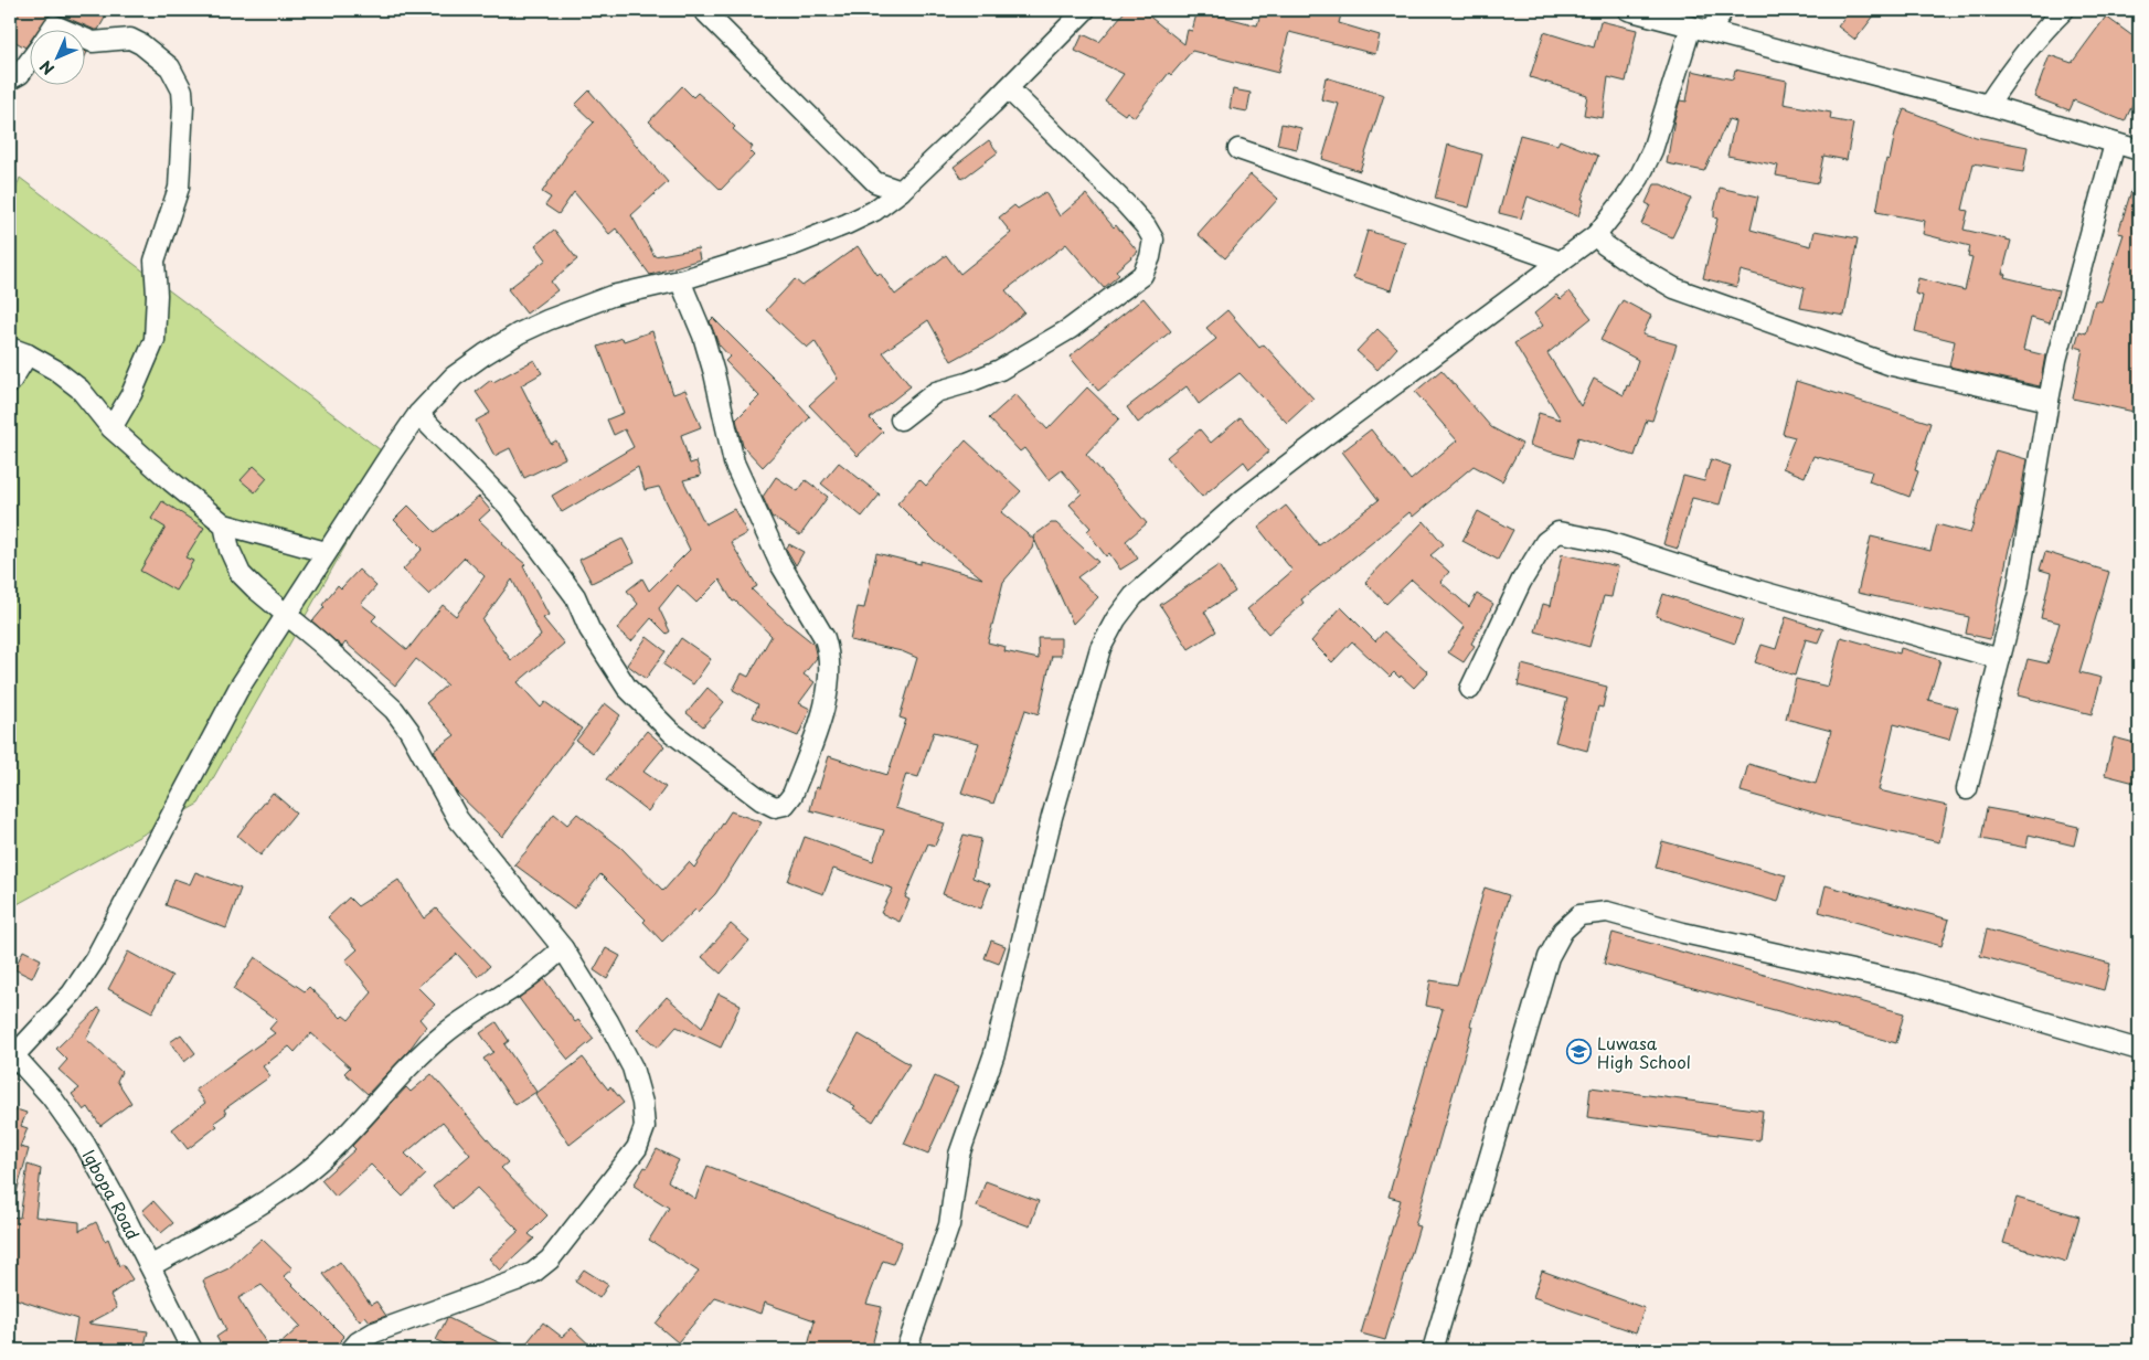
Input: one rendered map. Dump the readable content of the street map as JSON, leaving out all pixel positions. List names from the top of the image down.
{
  "streets": {
    "street": ["Igbopa Road"]
  },
  "places": {
    "school or university": ["Luwasa High School"]
  },
  "north": "bottom left"
}
